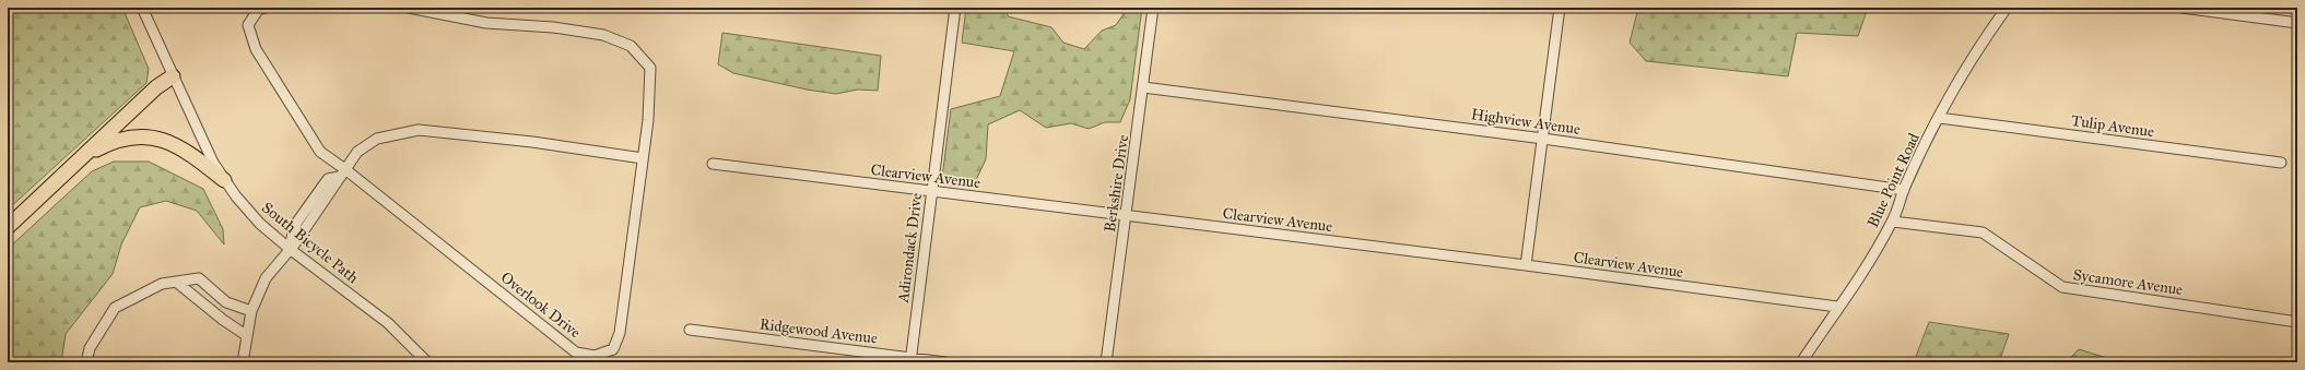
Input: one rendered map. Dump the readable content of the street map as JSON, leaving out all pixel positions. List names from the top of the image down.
{
  "streets": {
    "street": [
      "Highview Avenue",
      "Tulip Avenue",
      "Clearview Avenue",
      "Blue Point Road",
      "Berkshire Drive",
      "South Bicycle Path",
      "Adirondack Drive",
      "Sycamore Avenue",
      "Overlook Drive",
      "Ridgewood Avenue"
    ]
  },
  "crossings": [
    ["Highview Avenue", "Blue Point Road"],
    ["Highview Avenue", "Berkshire Drive"],
    ["Tulip Avenue", "Blue Point Road"],
    ["Clearview Avenue", "Blue Point Road"],
    ["Clearview Avenue", "Berkshire Drive"],
    ["Clearview Avenue", "Adirondack Drive"],
    ["Blue Point Road", "Sycamore Avenue"],
    ["Adirondack Drive", "Ridgewood Avenue"]
  ]
}
